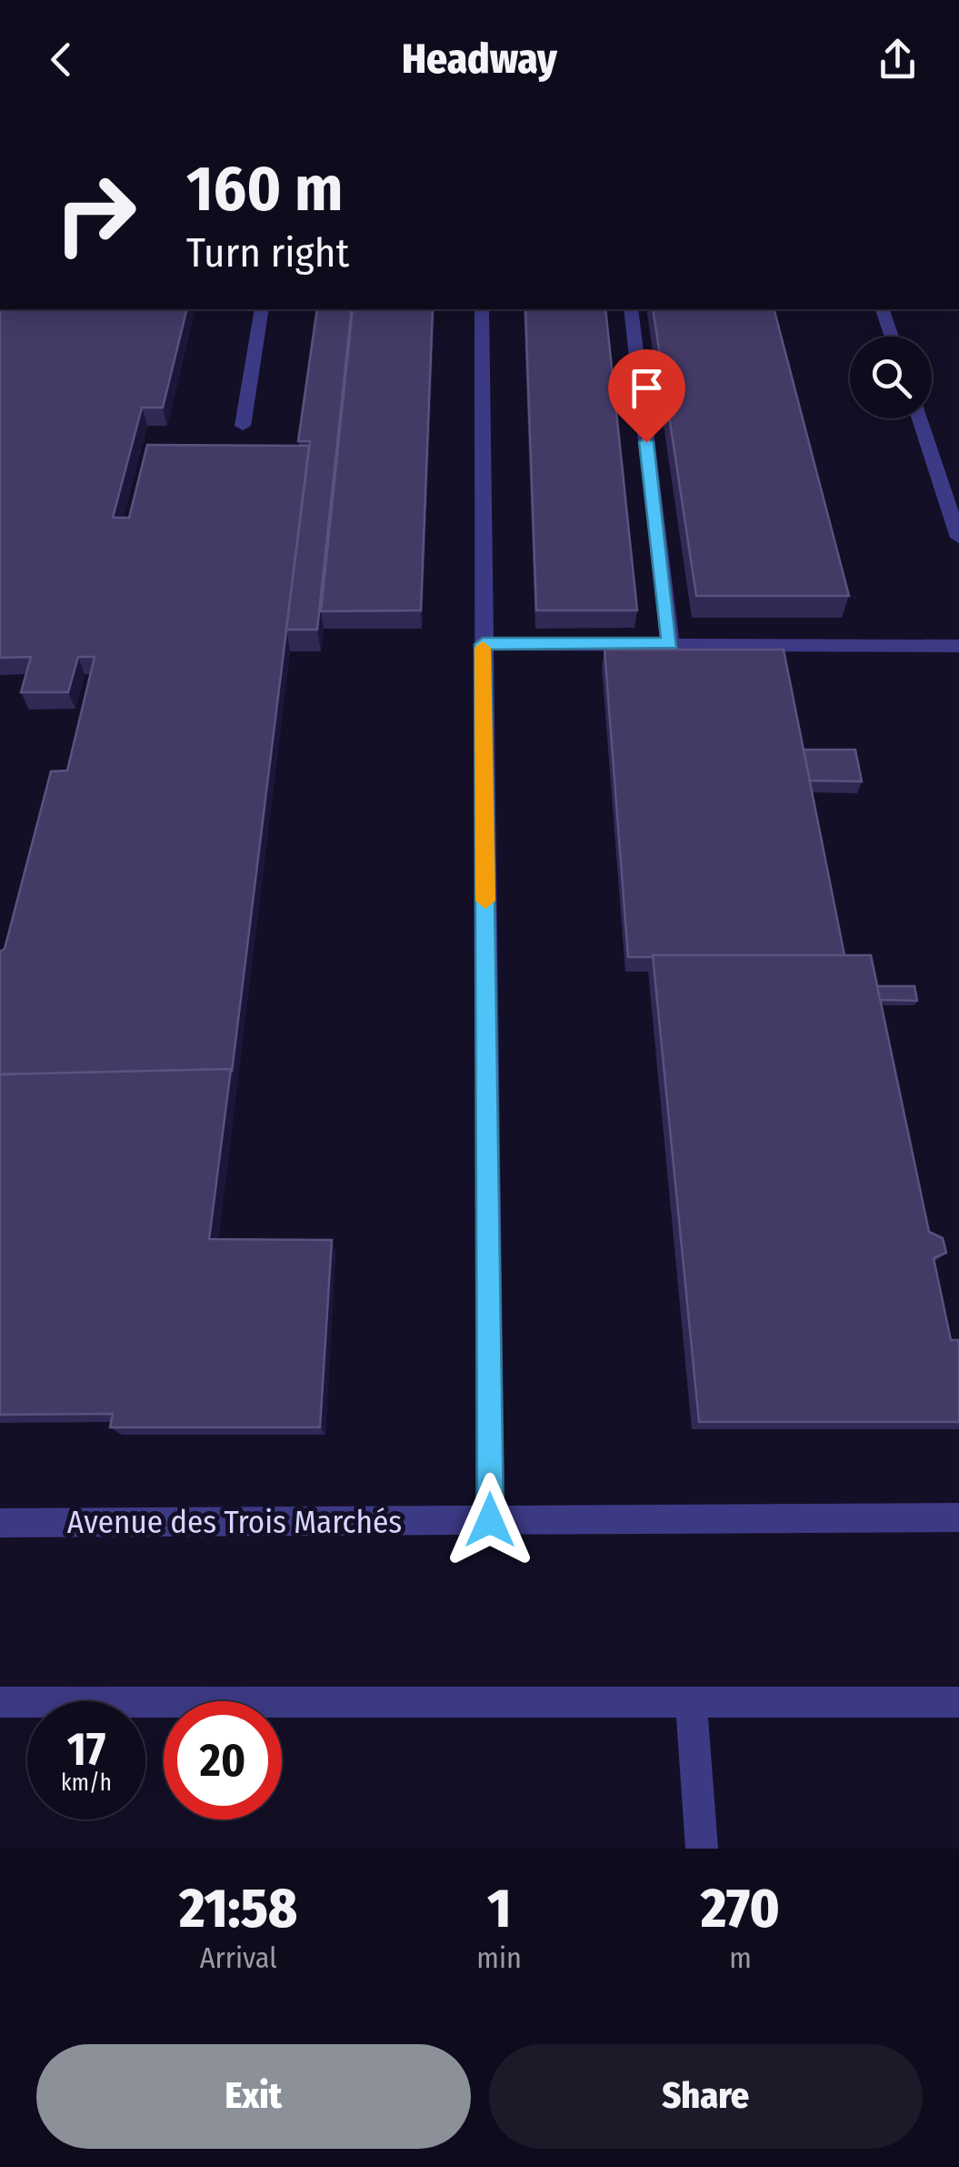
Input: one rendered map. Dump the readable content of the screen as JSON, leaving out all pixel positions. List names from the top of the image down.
{
  "streets": {
    "lane": ["Avenue des Trois Marchés"]
  },
  "page": {
    "header": "Headway",
    "turn": ["160 m", "Turn right"],
    "speed": "17 km/h",
    "limit": "20",
    "eta": [
      "21:58",
      "Arrival",
      "1",
      "min",
      "270",
      "m"
    ],
    "buttons": ["Exit", "Share"]
  }
}
